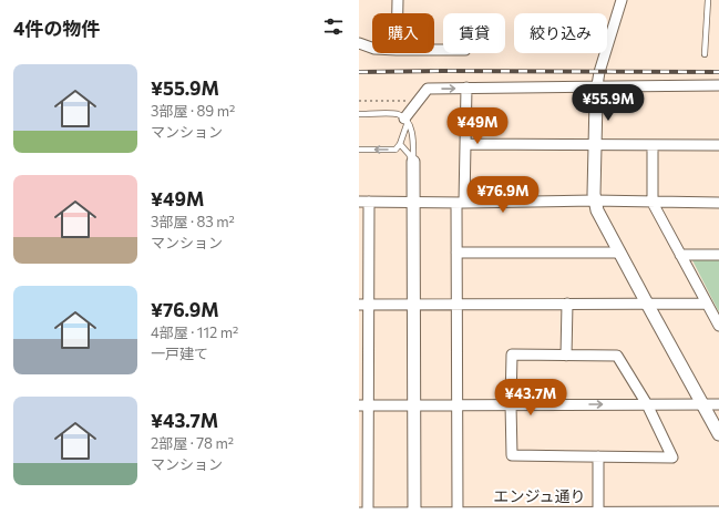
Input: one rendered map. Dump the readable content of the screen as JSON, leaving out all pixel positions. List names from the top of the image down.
{
  "streets": {
    "street": ["エンジュ通り"]
  },
  "page": {
    "heading": "4件の物件",
    "chip": ["購入", "賃貸", "絞り込み"],
    "list": [
      {
        "name": "¥55.9M",
        "note": "3部屋 · 89 m² · マンション"
      },
      {
        "name": "¥49M",
        "note": "3部屋 · 83 m² · マンション"
      },
      {
        "name": "¥76.9M",
        "note": "4部屋 · 112 m² · 一戸建て"
      },
      {
        "name": "¥43.7M",
        "note": "2部屋 · 78 m² · マンション"
      }
    ],
    "price": [
      "¥55.9M",
      "¥49M",
      "¥76.9M",
      "¥43.7M"
    ]
  }
}
